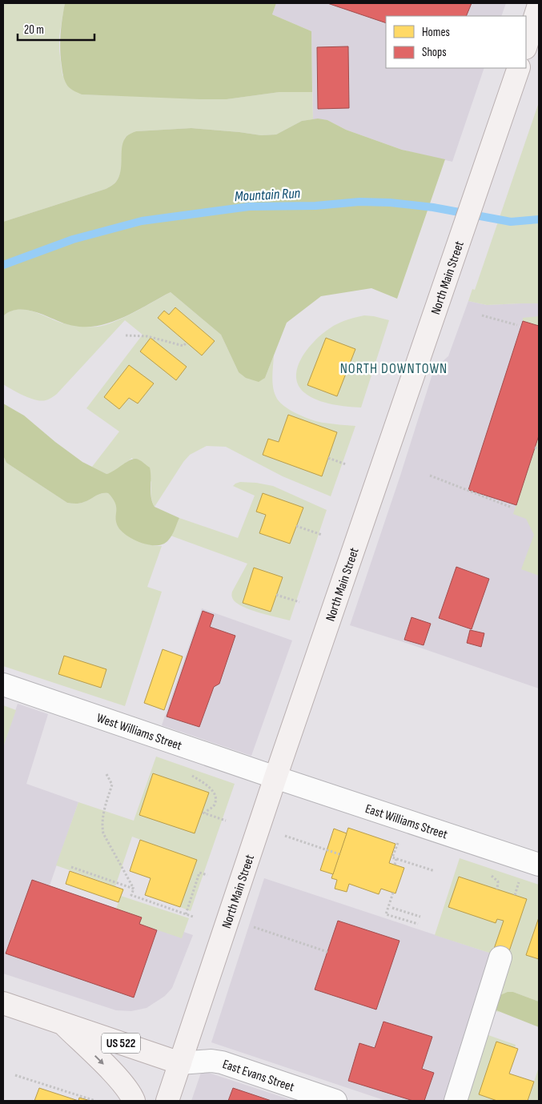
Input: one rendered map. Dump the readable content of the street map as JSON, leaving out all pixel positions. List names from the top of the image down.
{
  "streets": {
    "main road": ["North Main Street", "US 522"],
    "street": ["West Williams Street", "East Williams Street", "East Evans Street"]
  },
  "crossings": [
    ["North Main Street", "West Williams Street"],
    ["North Main Street", "East Williams Street"],
    ["North Main Street", "US 522"],
    ["North Main Street", "East Evans Street"],
    ["West Williams Street", "East Williams Street"],
    ["US 522", "East Evans Street"]
  ],
  "districts": ["NORTH DOWNTOWN"],
  "water": ["Mountain Run"],
  "legend": ["Homes", "Shops"],
  "scale_bar": "20 m"
}
